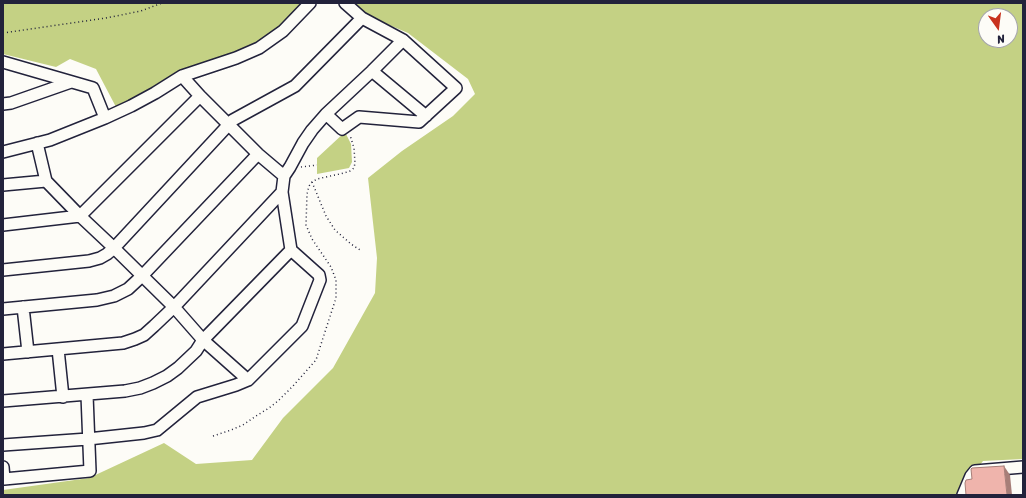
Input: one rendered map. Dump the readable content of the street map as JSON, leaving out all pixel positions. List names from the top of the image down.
{
  "north": "bottom"
}
